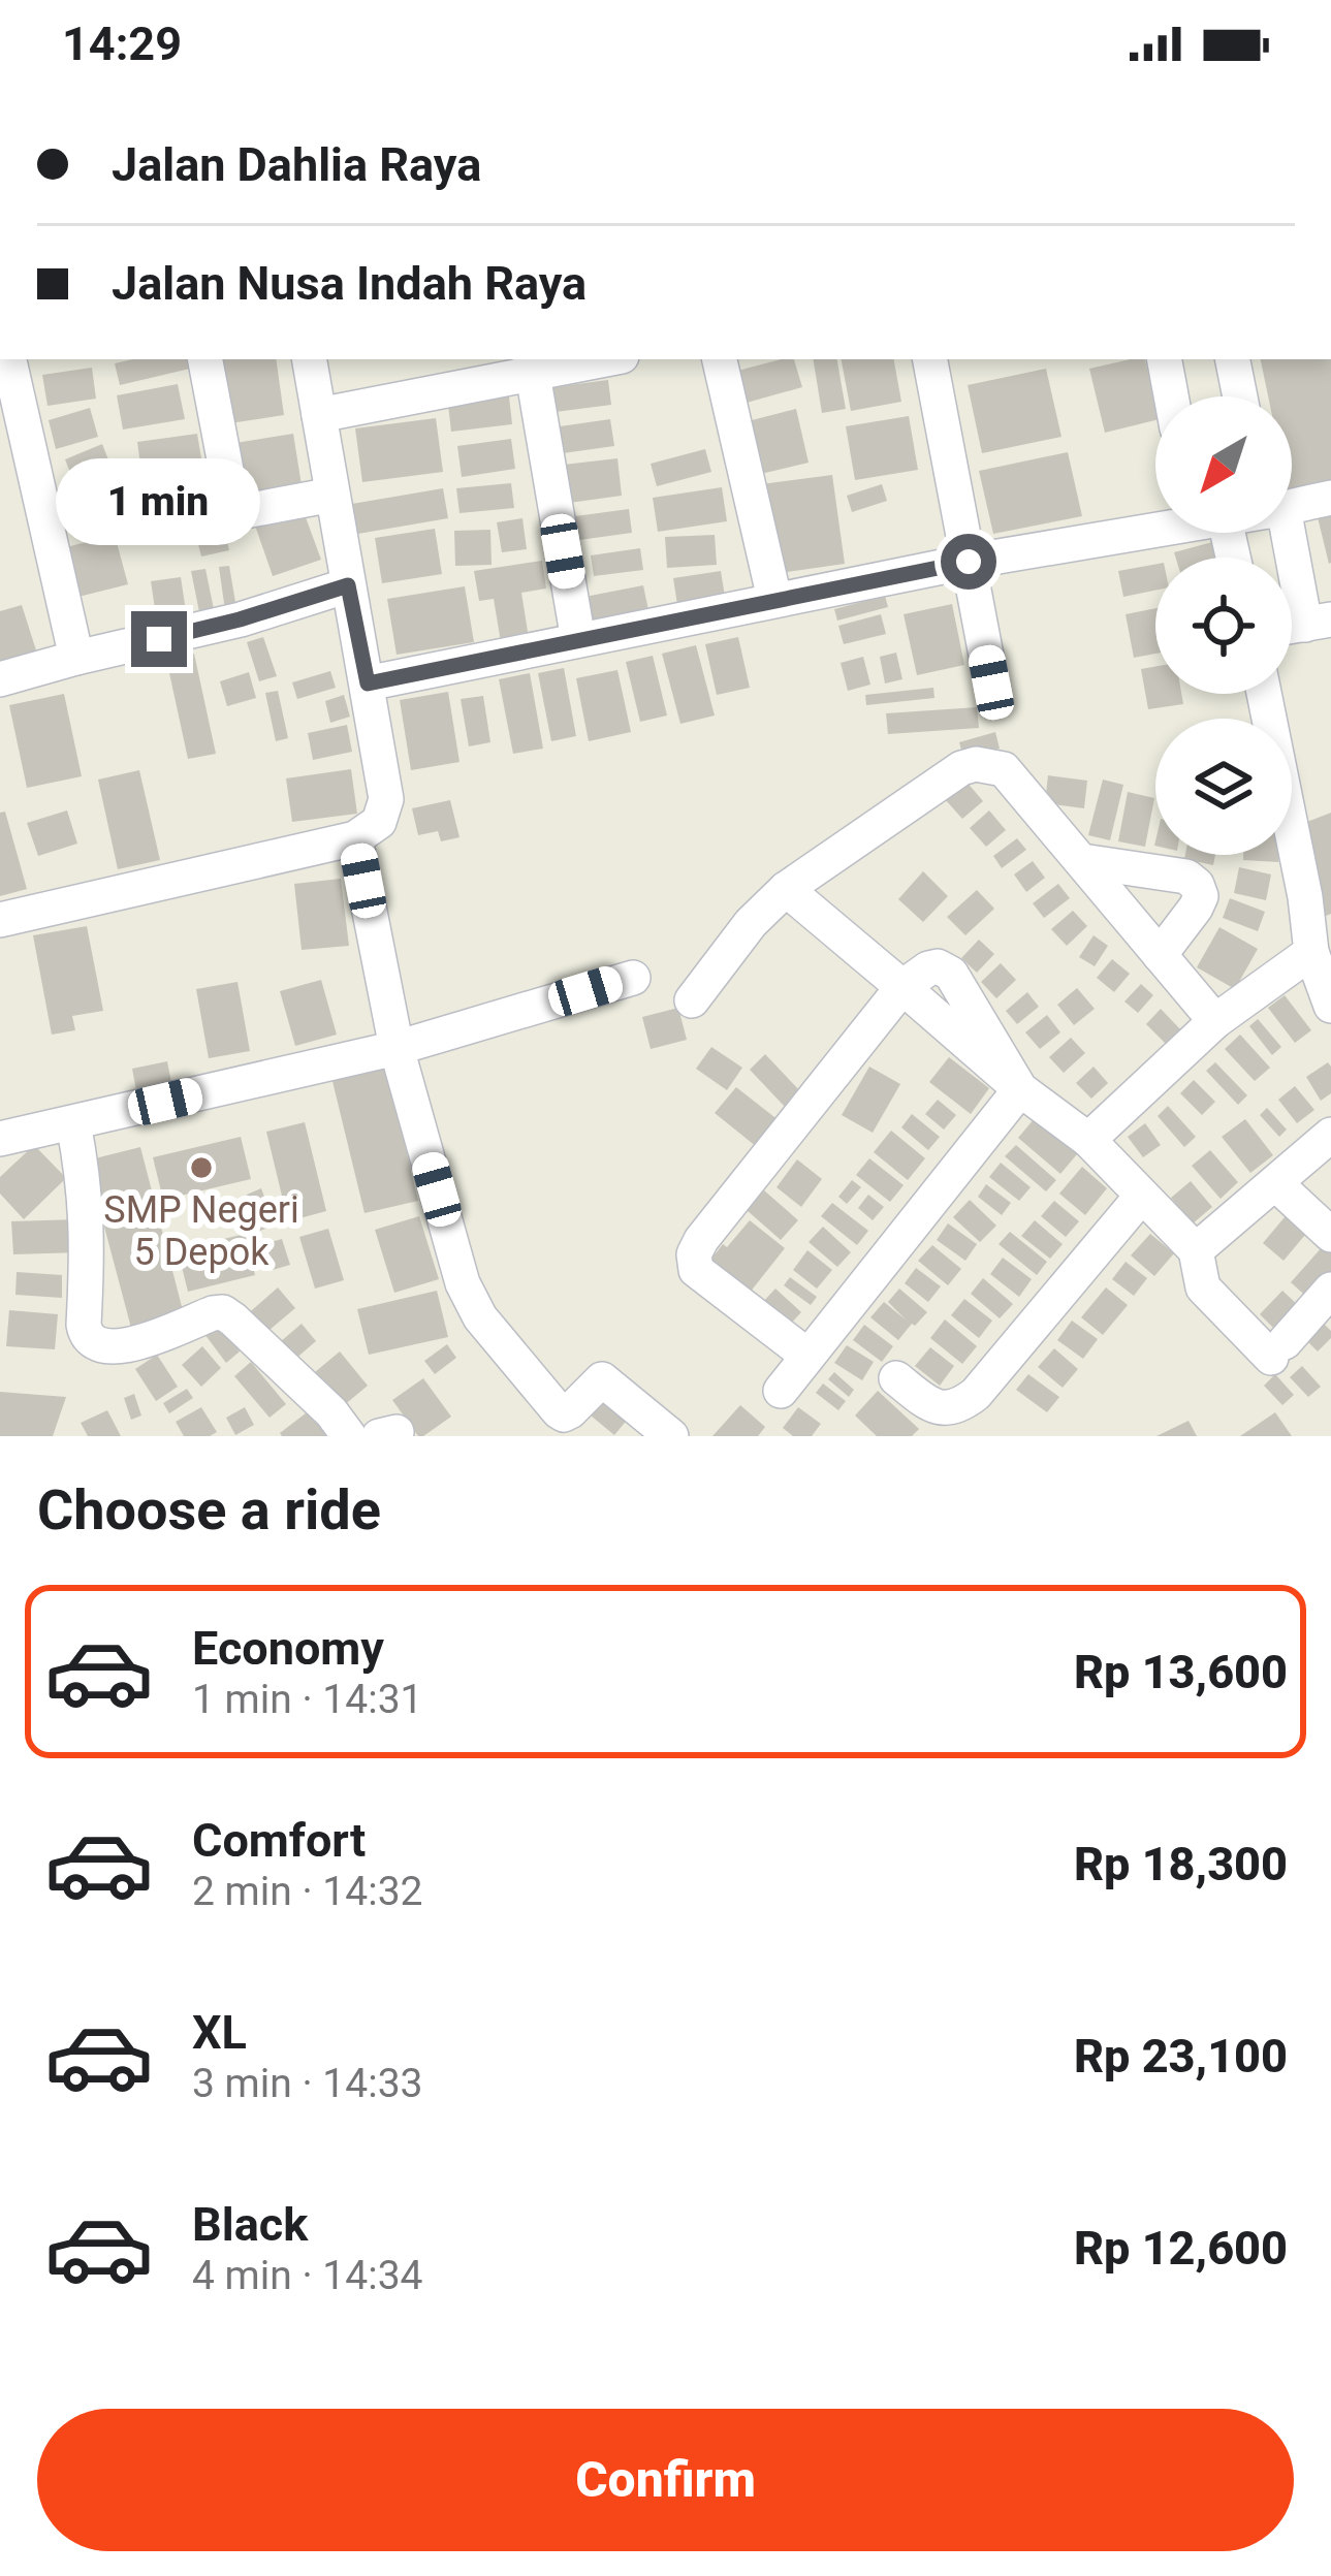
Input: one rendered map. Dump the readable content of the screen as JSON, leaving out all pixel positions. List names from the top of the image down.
{
  "places": ["SMP Negeri 5 Depok"],
  "north": "bottom left",
  "page": {
    "status": "14:29",
    "banner": ["Jalan Dahlia Raya", "Jalan Nusa Indah Raya"],
    "bubble": "1 min",
    "heading": "Choose a ride",
    "list": [
      {
        "name": "Economy",
        "note": "1 min · 14:31",
        "value": "Rp 13,600"
      },
      {
        "name": "Comfort",
        "note": "2 min · 14:32",
        "value": "Rp 18,300"
      },
      {
        "name": "XL",
        "note": "3 min · 14:33",
        "value": "Rp 23,100"
      },
      {
        "name": "Black",
        "note": "4 min · 14:34",
        "value": "Rp 12,600"
      }
    ],
    "buttons": "Confirm"
  }
}
